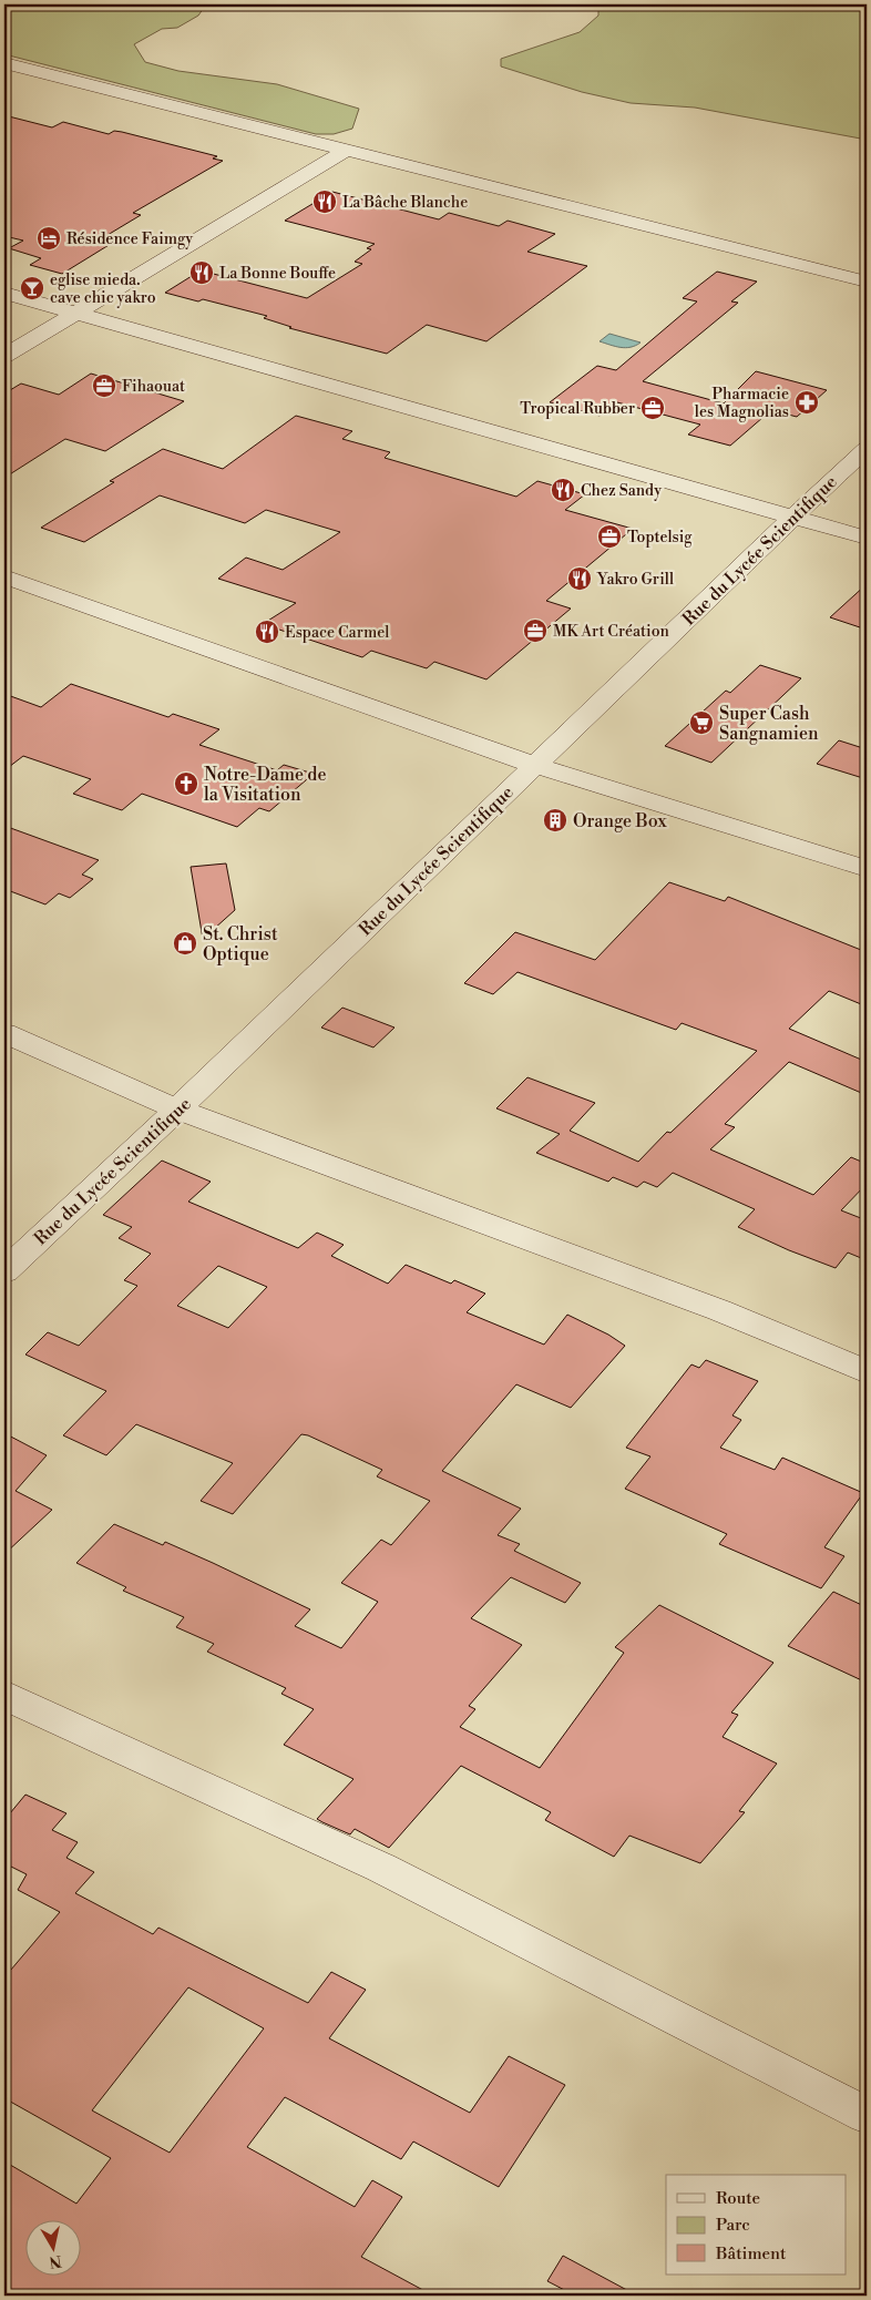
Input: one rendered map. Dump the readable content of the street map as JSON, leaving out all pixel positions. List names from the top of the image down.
{
  "streets": {
    "street": ["Rue du Lycée Scientifique"]
  },
  "places": {
    "restaurant": [
      "La Bâche Blanche",
      "La Bonne Bouffe",
      "Chez Sandy",
      "Yakro Grill",
      "Espace Carmel"
    ],
    "hotel": ["Résidence Faimgy"],
    "bar": ["eglise mieda. cave chic yakro"],
    "office": [
      "Fihaouat",
      "Tropical Rubber",
      "Toptelsig",
      "MK Art Création"
    ],
    "pharmacy": ["Pharmacie les Magnolias"],
    "supermarket": ["Super Cash Sangnamien"],
    "church": ["Notre-Dame de la Visitation"],
    "building": ["Orange Box"],
    "shop": ["St. Christ Optique"]
  },
  "legend": ["Route", "Parc", "Bâtiment"],
  "north": "bottom"
}
